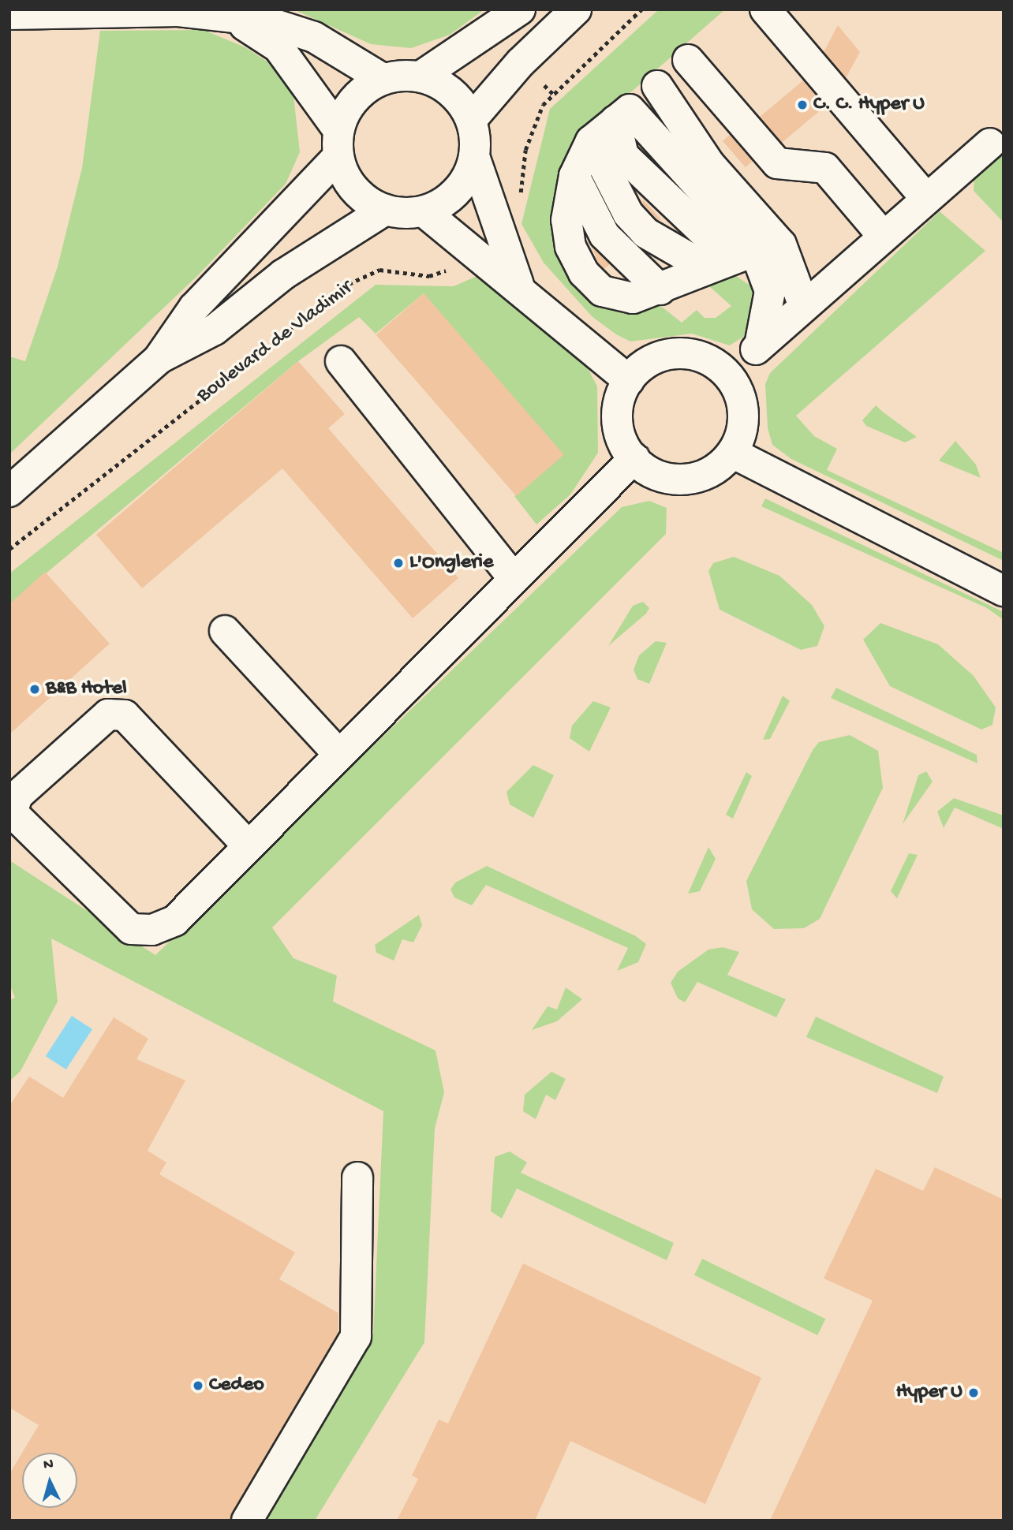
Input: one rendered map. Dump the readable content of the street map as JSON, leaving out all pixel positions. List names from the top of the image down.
{
  "streets": {
    "path": ["Boulevard de Vladimir"]
  },
  "places": [
    "C. C. Hyper U",
    "L'Onglerie",
    "B&B Hotel",
    "Cedeo",
    "Hyper U"
  ],
  "north": "top"
}
